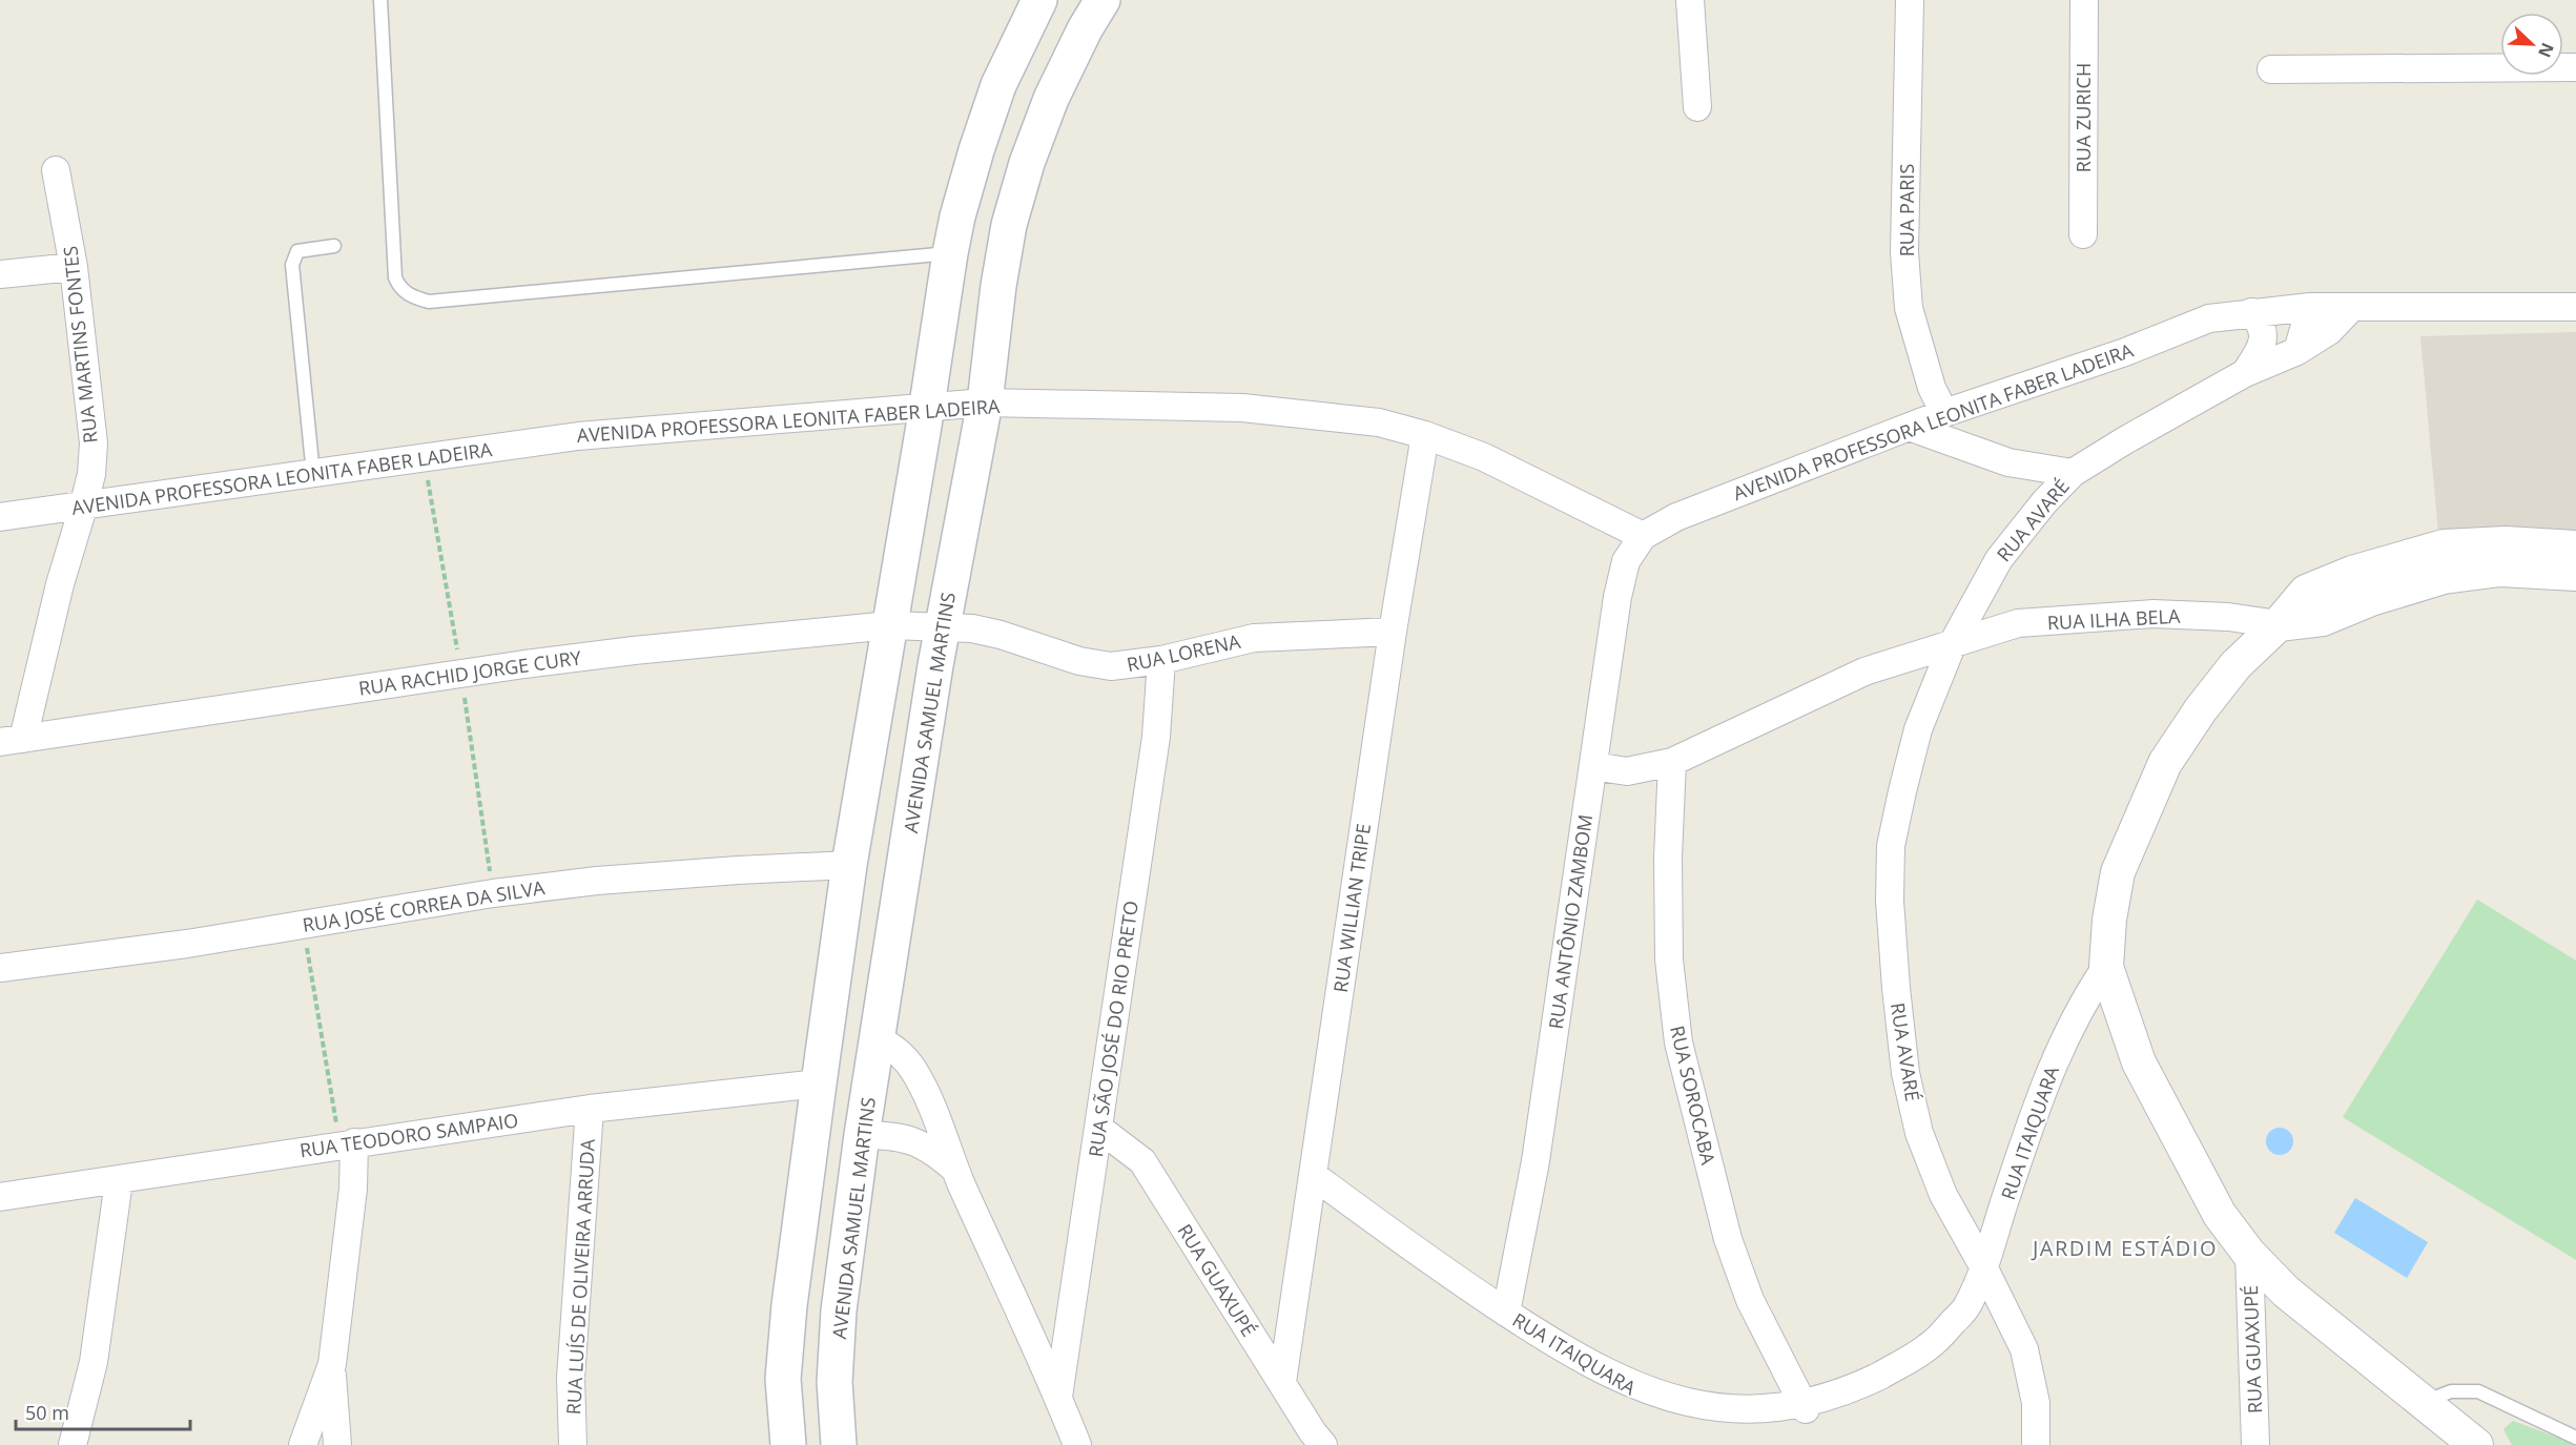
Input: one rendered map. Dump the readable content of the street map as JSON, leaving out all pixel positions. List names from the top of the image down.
{
  "streets": {
    "main road": ["AVENIDA SAMUEL MARTINS"],
    "street": [
      "RUA ZURICH",
      "RUA PARIS",
      "RUA MARTINS FONTES",
      "AVENIDA PROFESSORA LEONITA FABER LADEIRA",
      "RUA AVARÉ",
      "RUA ILHA BELA",
      "RUA LORENA",
      "RUA RACHID JORGE CURY",
      "RUA JOSÉ CORREA DA SILVA",
      "RUA WILLIAN TRIPE",
      "RUA ANTÔNIO ZAMBOM",
      "RUA SÃO JOSÉ DO RIO PRETO",
      "RUA SOROCABA",
      "RUA ITAIQUARA",
      "RUA TEODORO SAMPAIO",
      "RUA LUÍS DE OLIVEIRA ARRUDA",
      "RUA GUAXUPÉ"
    ]
  },
  "crossings": [
    ["RUA PARIS", "AVENIDA PROFESSORA LEONITA FABER LADEIRA"],
    ["RUA MARTINS FONTES", "AVENIDA PROFESSORA LEONITA FABER LADEIRA"],
    ["RUA MARTINS FONTES", "RUA RACHID JORGE CURY"],
    ["AVENIDA PROFESSORA LEONITA FABER LADEIRA", "RUA AVARÉ"],
    ["AVENIDA PROFESSORA LEONITA FABER LADEIRA", "AVENIDA SAMUEL MARTINS"],
    ["AVENIDA PROFESSORA LEONITA FABER LADEIRA", "RUA WILLIAN TRIPE"],
    ["AVENIDA PROFESSORA LEONITA FABER LADEIRA", "RUA ANTÔNIO ZAMBOM"],
    ["RUA AVARÉ", "RUA ILHA BELA"],
    ["RUA AVARÉ", "RUA ITAIQUARA"],
    ["RUA LORENA", "RUA RACHID JORGE CURY"],
    ["RUA LORENA", "AVENIDA SAMUEL MARTINS"],
    ["RUA LORENA", "RUA WILLIAN TRIPE"],
    ["RUA LORENA", "RUA SÃO JOSÉ DO RIO PRETO"],
    ["RUA RACHID JORGE CURY", "AVENIDA SAMUEL MARTINS"],
    ["RUA WILLIAN TRIPE", "RUA ITAIQUARA"],
    ["RUA WILLIAN TRIPE", "RUA GUAXUPÉ"],
    ["RUA ANTÔNIO ZAMBOM", "RUA ITAIQUARA"],
    ["RUA SÃO JOSÉ DO RIO PRETO", "RUA GUAXUPÉ"],
    ["RUA SOROCABA", "RUA ITAIQUARA"],
    ["RUA TEODORO SAMPAIO", "RUA LUÍS DE OLIVEIRA ARRUDA"]
  ],
  "districts": ["JARDIM ESTÁDIO"],
  "scale_bar": "50 m",
  "north": "bottom right"
}
